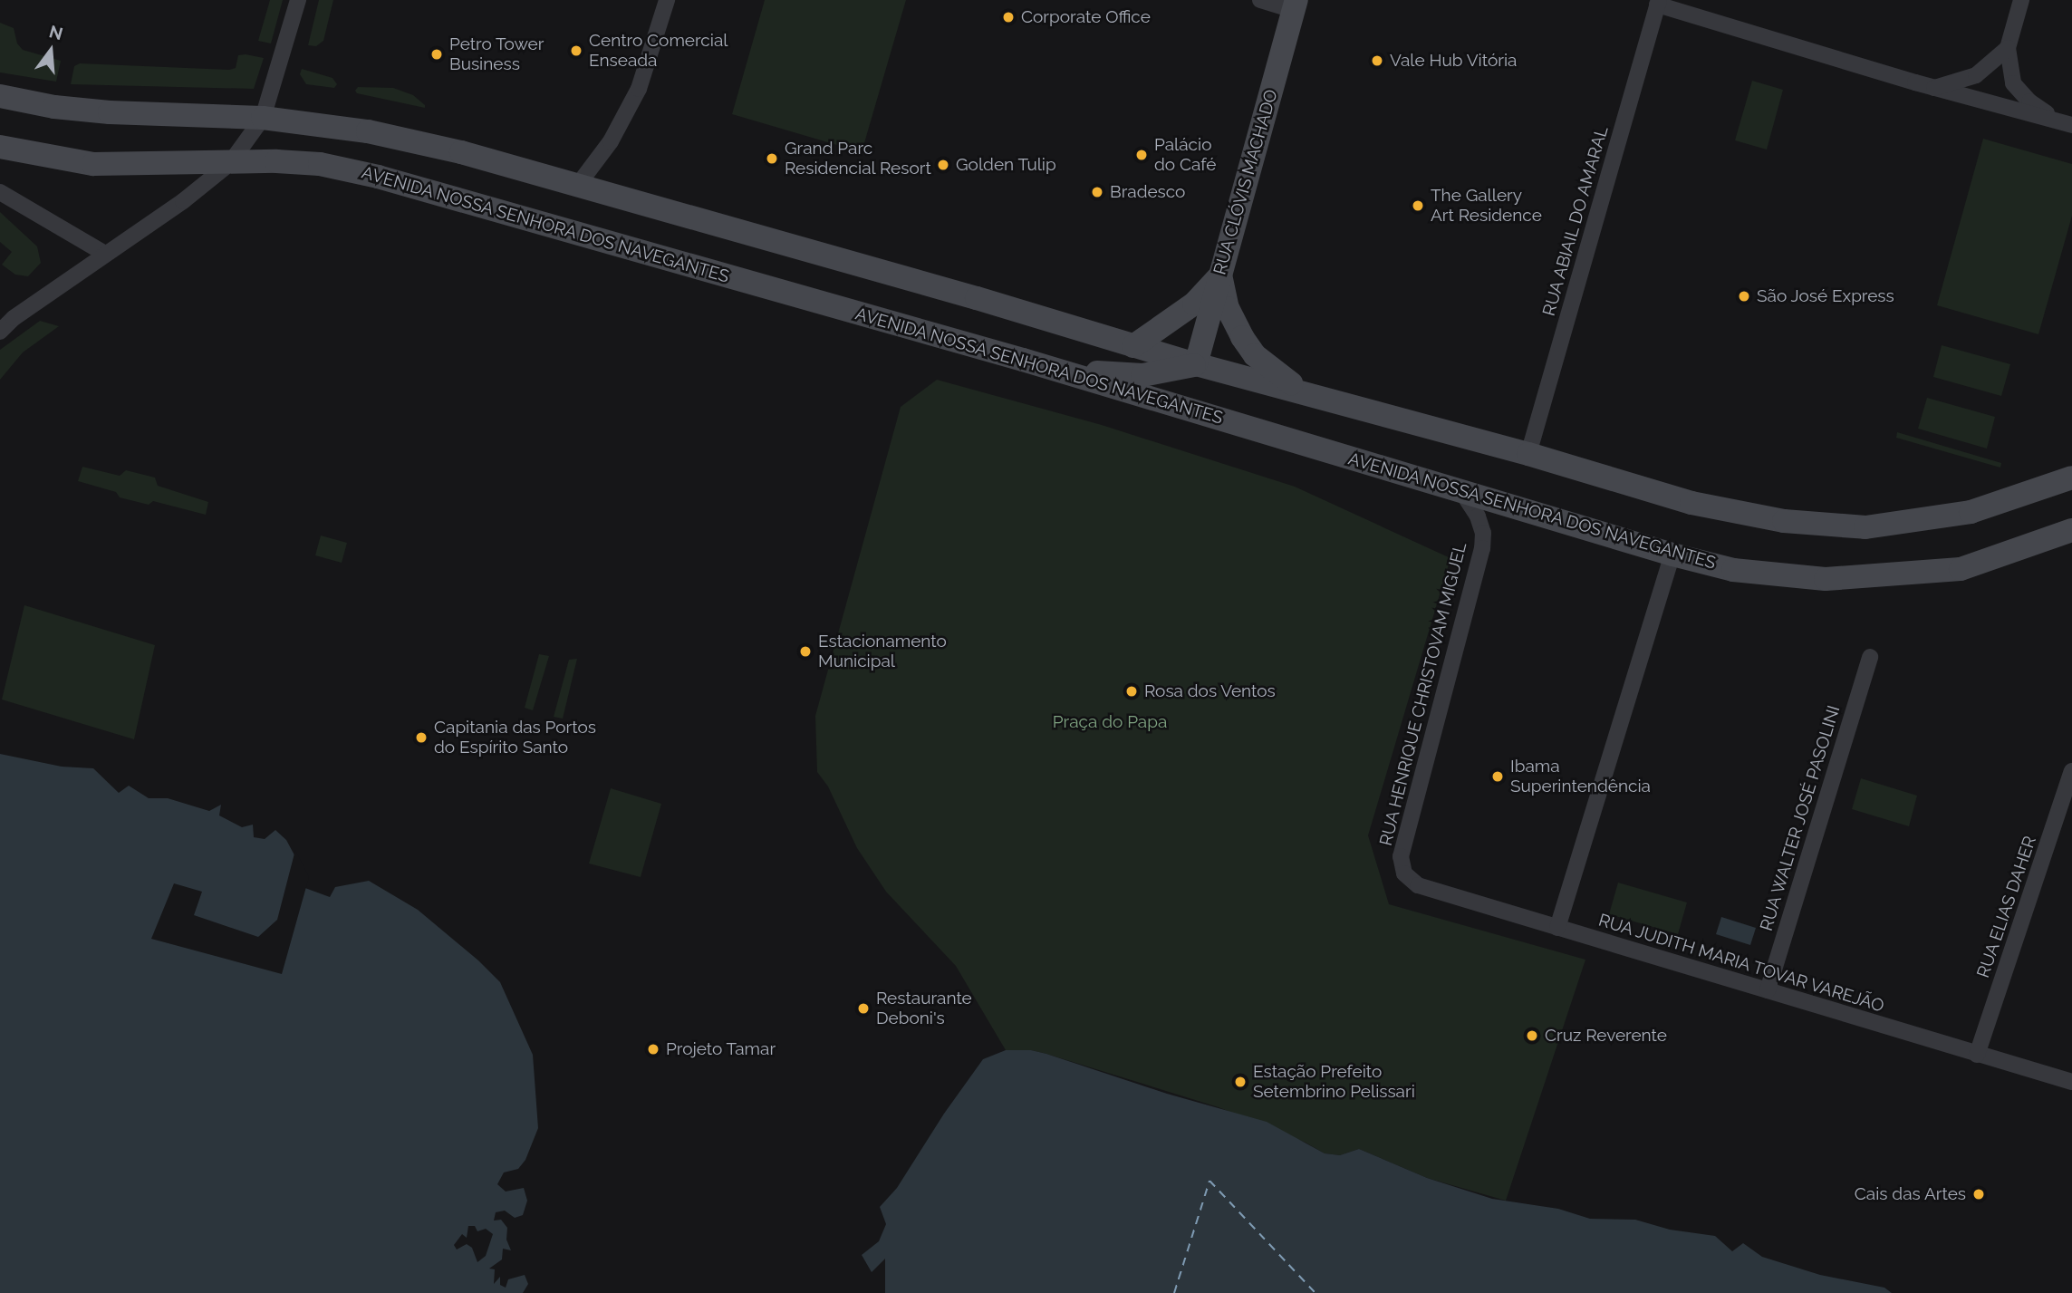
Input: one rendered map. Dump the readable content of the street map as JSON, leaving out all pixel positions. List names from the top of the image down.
{
  "streets": {
    "main road": ["RUA CLÓVIS MACHADO", "AVENIDA NOSSA SENHORA DOS NAVEGANTES"],
    "street": [
      "RUA ABIAIL DO AMARAL",
      "RUA HENRIQUE CHRISTOVAM MIGUEL",
      "RUA WALTER JOSÉ PASOLINI",
      "RUA ELIAS DAHER",
      "RUA JUDITH MARIA TOVAR VAREJÃO"
    ]
  },
  "crossings": [
    ["AVENIDA NOSSA SENHORA DOS NAVEGANTES", "RUA HENRIQUE CHRISTOVAM MIGUEL"],
    ["RUA HENRIQUE CHRISTOVAM MIGUEL", "RUA JUDITH MARIA TOVAR VAREJÃO"],
    ["RUA WALTER JOSÉ PASOLINI", "RUA JUDITH MARIA TOVAR VAREJÃO"],
    ["RUA ELIAS DAHER", "RUA JUDITH MARIA TOVAR VAREJÃO"]
  ],
  "parks": ["Praça do Papa"],
  "places": [
    "Corporate Office",
    "Centro Comercial Enseada",
    "Petro Tower Business",
    "Vale Hub Vitória",
    "Palácio do Café",
    "Grand Parc Residencial Resort",
    "Golden Tulip",
    "Bradesco",
    "The Gallery Art Residence",
    "São José Express",
    "Estacionamento Municipal",
    "Rosa dos Ventos",
    "Capitania das Portos do Espírito Santo",
    "Ibama Superintendência",
    "Restaurante Deboni's",
    "Cruz Reverente",
    "Projeto Tamar",
    "Estação Prefeito Setembrino Pelissari",
    "Cais das Artes"
  ],
  "north": "top"
}
